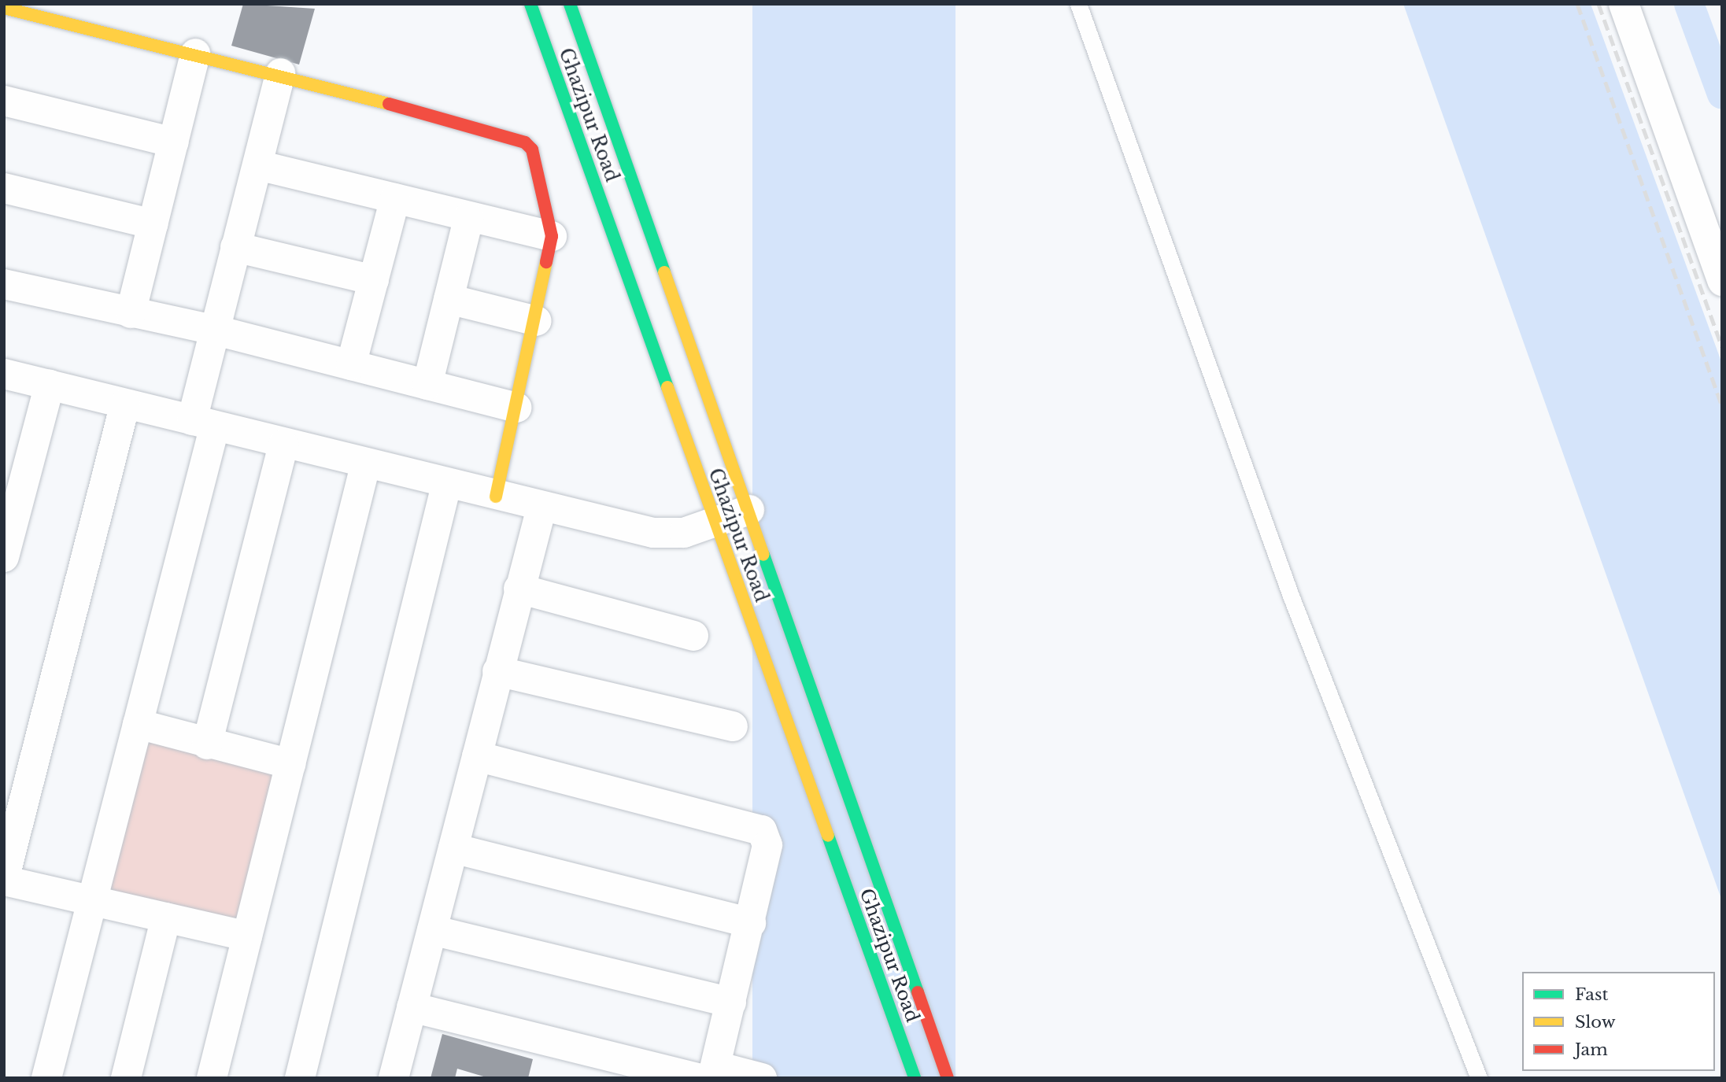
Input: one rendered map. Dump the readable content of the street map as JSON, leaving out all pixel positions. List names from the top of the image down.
{
  "streets": {
    "main road": ["Ghazipur Road"]
  },
  "legend": ["Fast", "Slow", "Jam"]
}
